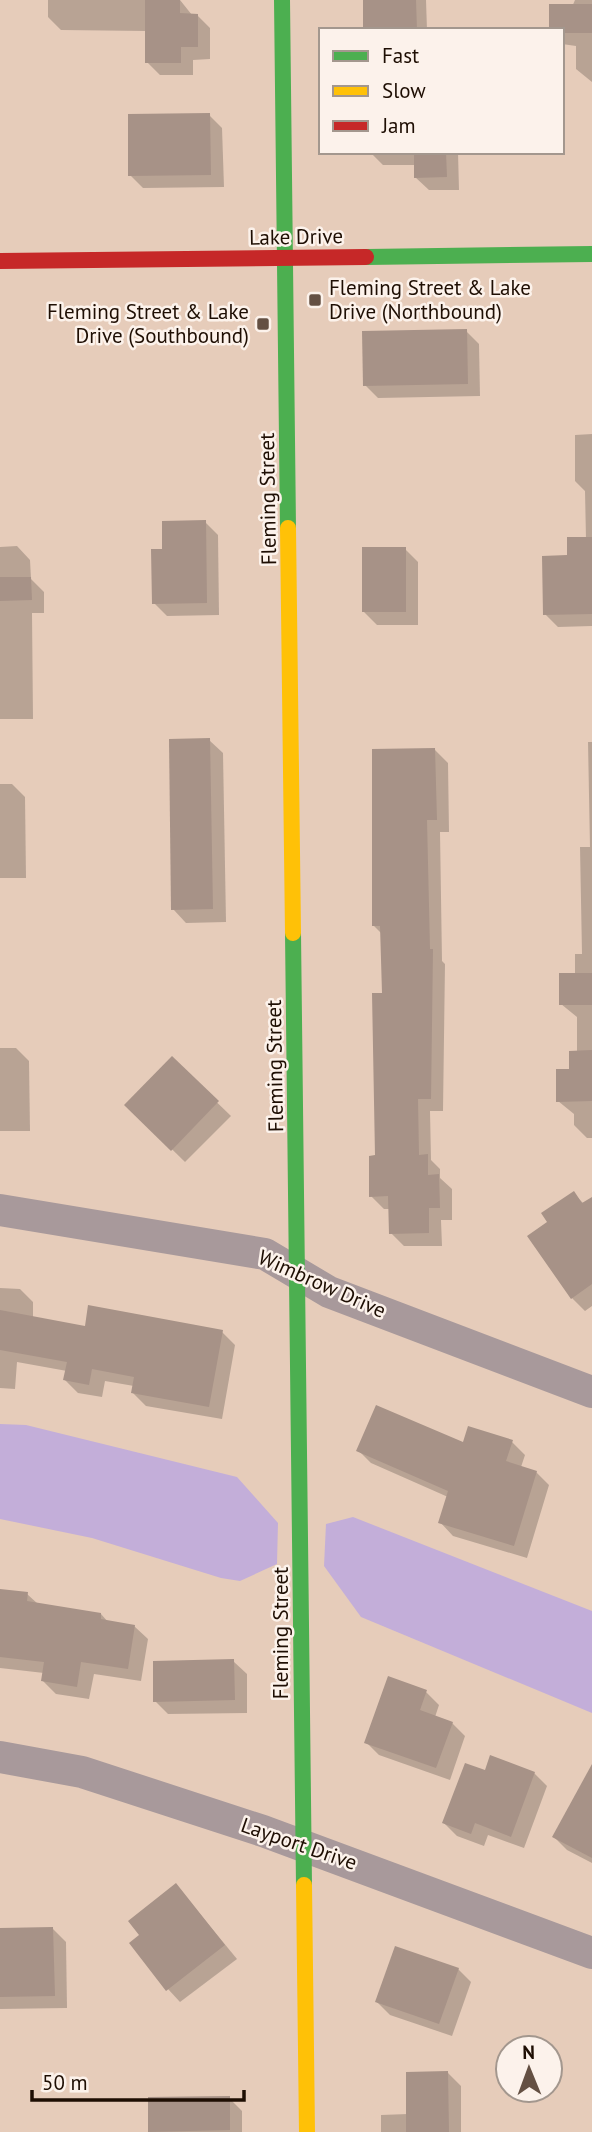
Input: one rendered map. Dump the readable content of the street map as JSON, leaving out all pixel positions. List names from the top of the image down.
{
  "streets": {
    "street": [
      "Lake Drive",
      "Fleming Street",
      "Wimbrow Drive",
      "Layport Drive"
    ]
  },
  "crossings": [
    ["Lake Drive", "Fleming Street"],
    ["Fleming Street", "Wimbrow Drive"],
    ["Fleming Street", "Layport Drive"]
  ],
  "places": {
    "transit": ["Fleming Street & Lake Drive (Northbound)", "Fleming Street & Lake Drive (Southbound)"]
  },
  "legend": ["Fast", "Slow", "Jam"],
  "scale_bar": "50 m",
  "north": "top"
}
